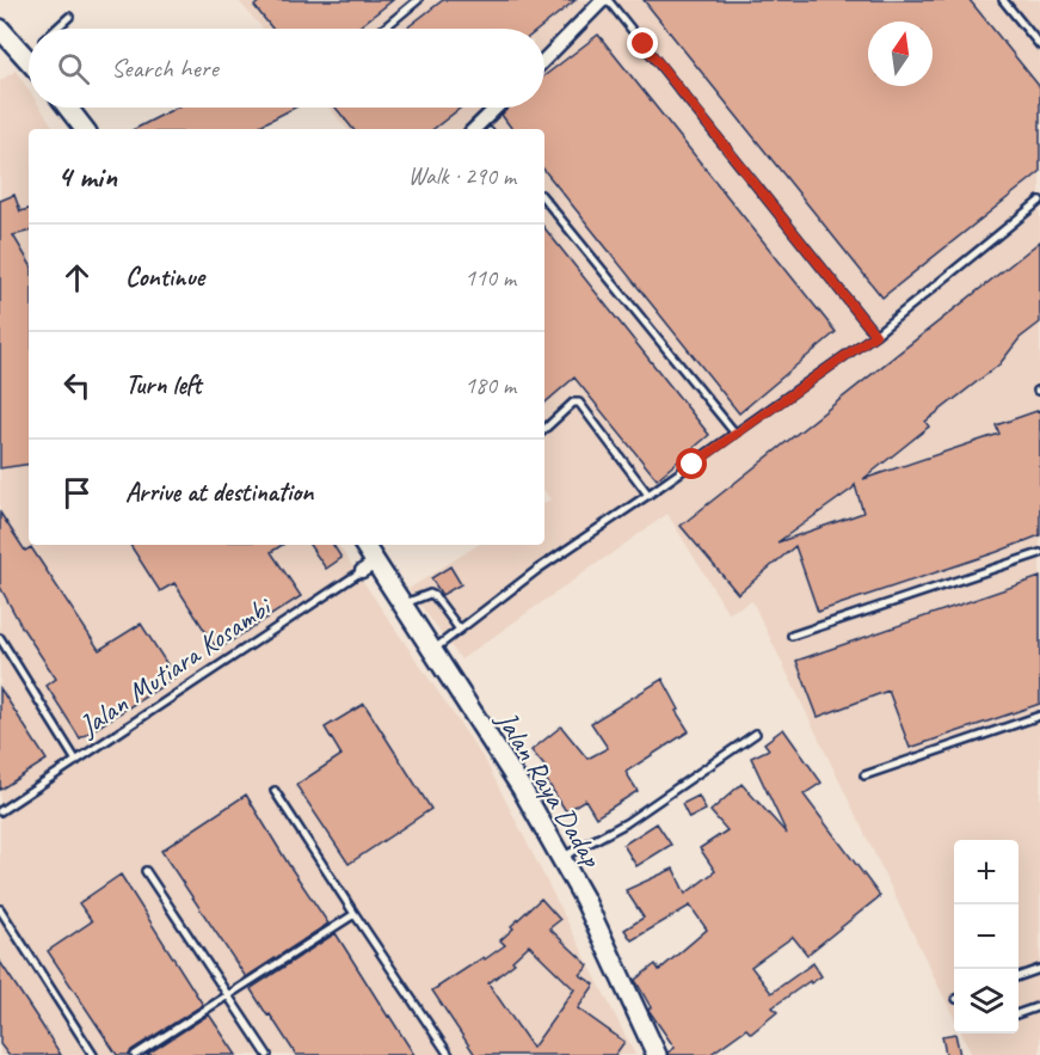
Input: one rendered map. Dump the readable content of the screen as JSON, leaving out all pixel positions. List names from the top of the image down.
{
  "streets": {
    "main road": ["Jalan Raya Dadap"],
    "lane": ["Jalan Mutiara Kosambi"]
  },
  "crossings": [
    ["Jalan Mutiara Kosambi", "Jalan Raya Dadap"]
  ],
  "north": "top",
  "page": {
    "search": "Search here",
    "heading": ["4 min", "Walk · 290 m"],
    "list": [
      ["Continue", "110 m"],
      ["Turn left", "180 m"],
      "Arrive at destination"
    ],
    "map_buttons": ["+", "−"]
  }
}
